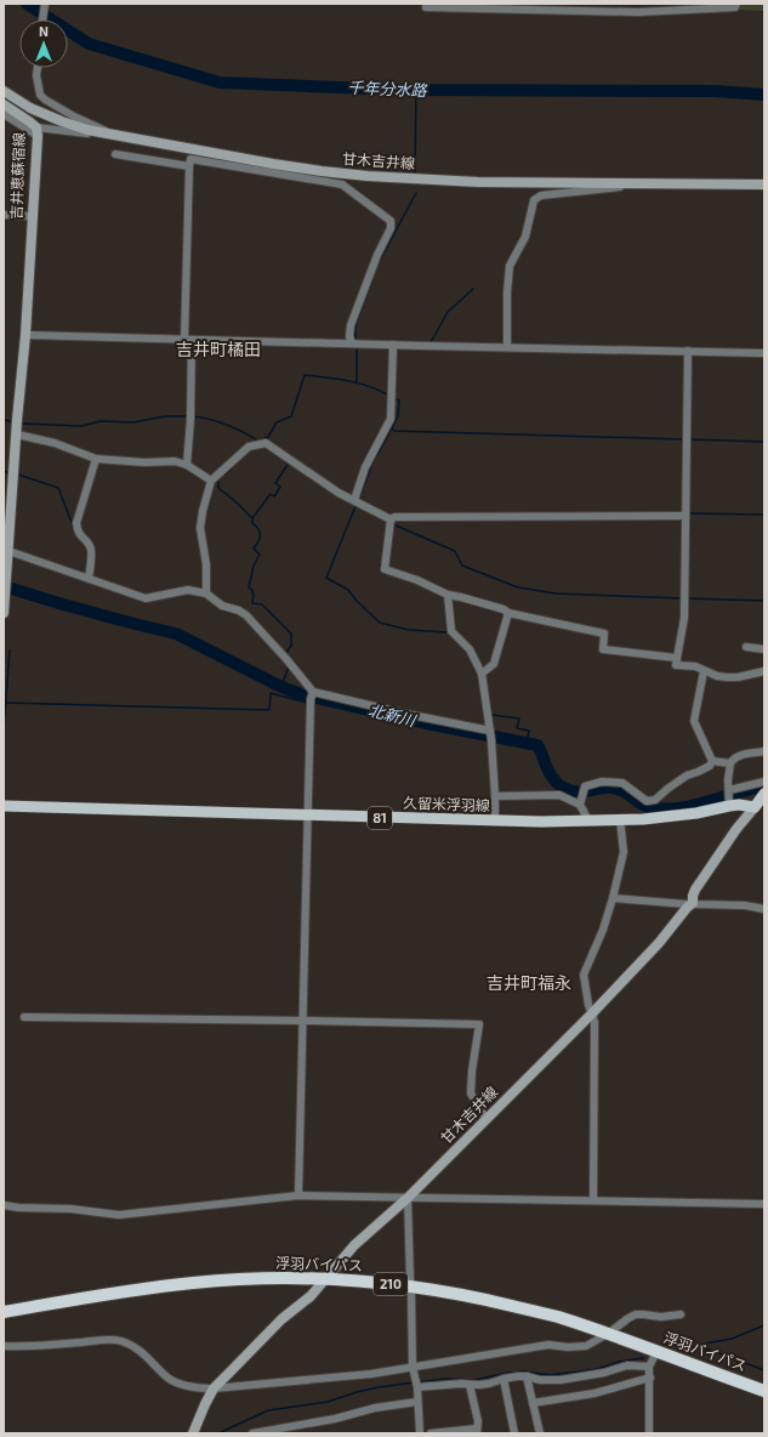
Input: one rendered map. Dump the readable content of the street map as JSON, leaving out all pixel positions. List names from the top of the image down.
{
  "streets": {
    "highway": ["浮羽バイパス", "210"],
    "main road": [
      "甘木吉井線",
      "吉井恵蘇宿線",
      "久留米浮羽線",
      "81"
    ]
  },
  "crossings": [
    ["甘木吉井線", "久留米浮羽線"],
    ["甘木吉井線", "浮羽バイパス"]
  ],
  "districts": ["吉井町橘田", "吉井町福永"],
  "water": ["千年分水路", "北新川"],
  "north": "top"
}
